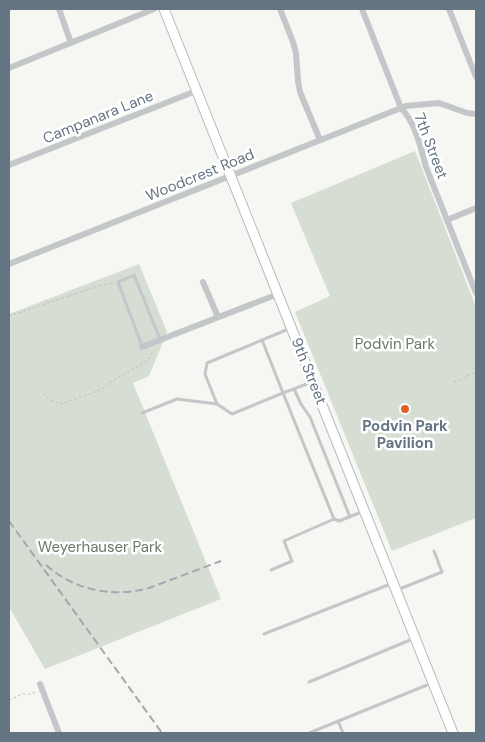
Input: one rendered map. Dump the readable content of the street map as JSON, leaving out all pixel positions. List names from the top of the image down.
{
  "streets": {
    "street": [
      "Campanara Lane",
      "7th Street",
      "Woodcrest Road",
      "9th Street"
    ]
  },
  "crossings": [
    ["Campanara Lane", "9th Street"],
    ["7th Street", "Woodcrest Road"],
    ["Woodcrest Road", "9th Street"]
  ],
  "parks": ["Podvin Park", "Weyerhauser Park"],
  "places": ["Podvin Park Pavilion"]
}
